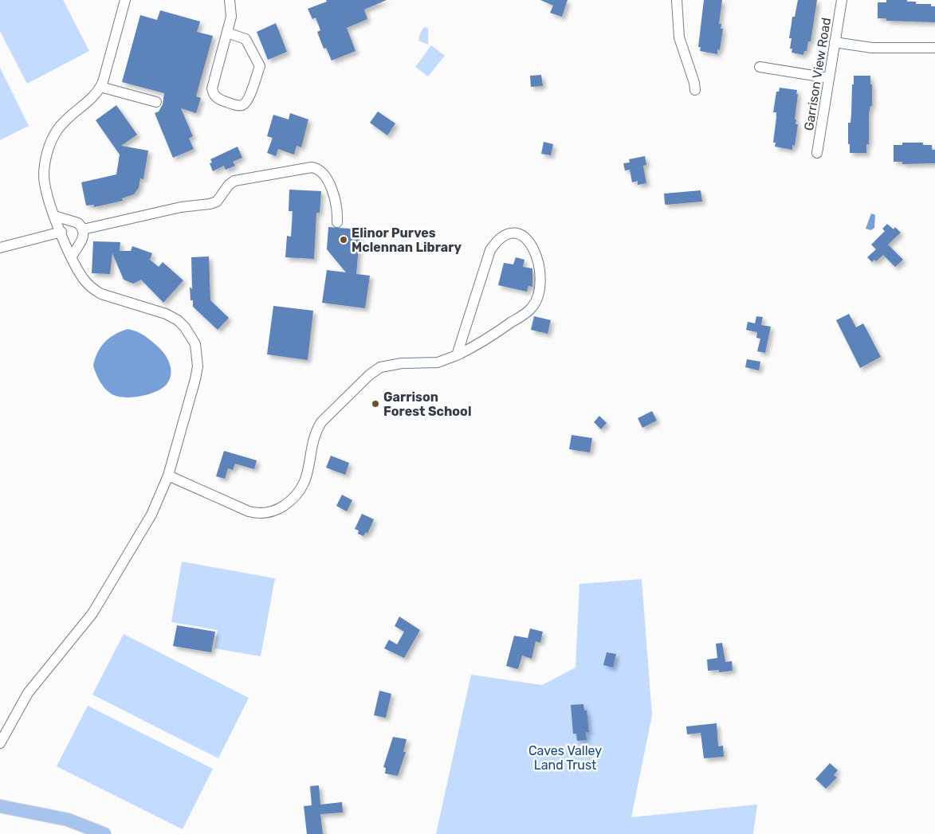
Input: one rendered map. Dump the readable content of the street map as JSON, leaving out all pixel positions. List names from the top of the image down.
{
  "streets": {
    "street": ["Garrison View Road"]
  },
  "parks": ["Caves Valley Land Trust"],
  "places": ["Elinor Purves Mclennan Library", "Garrison Forest School"]
}
